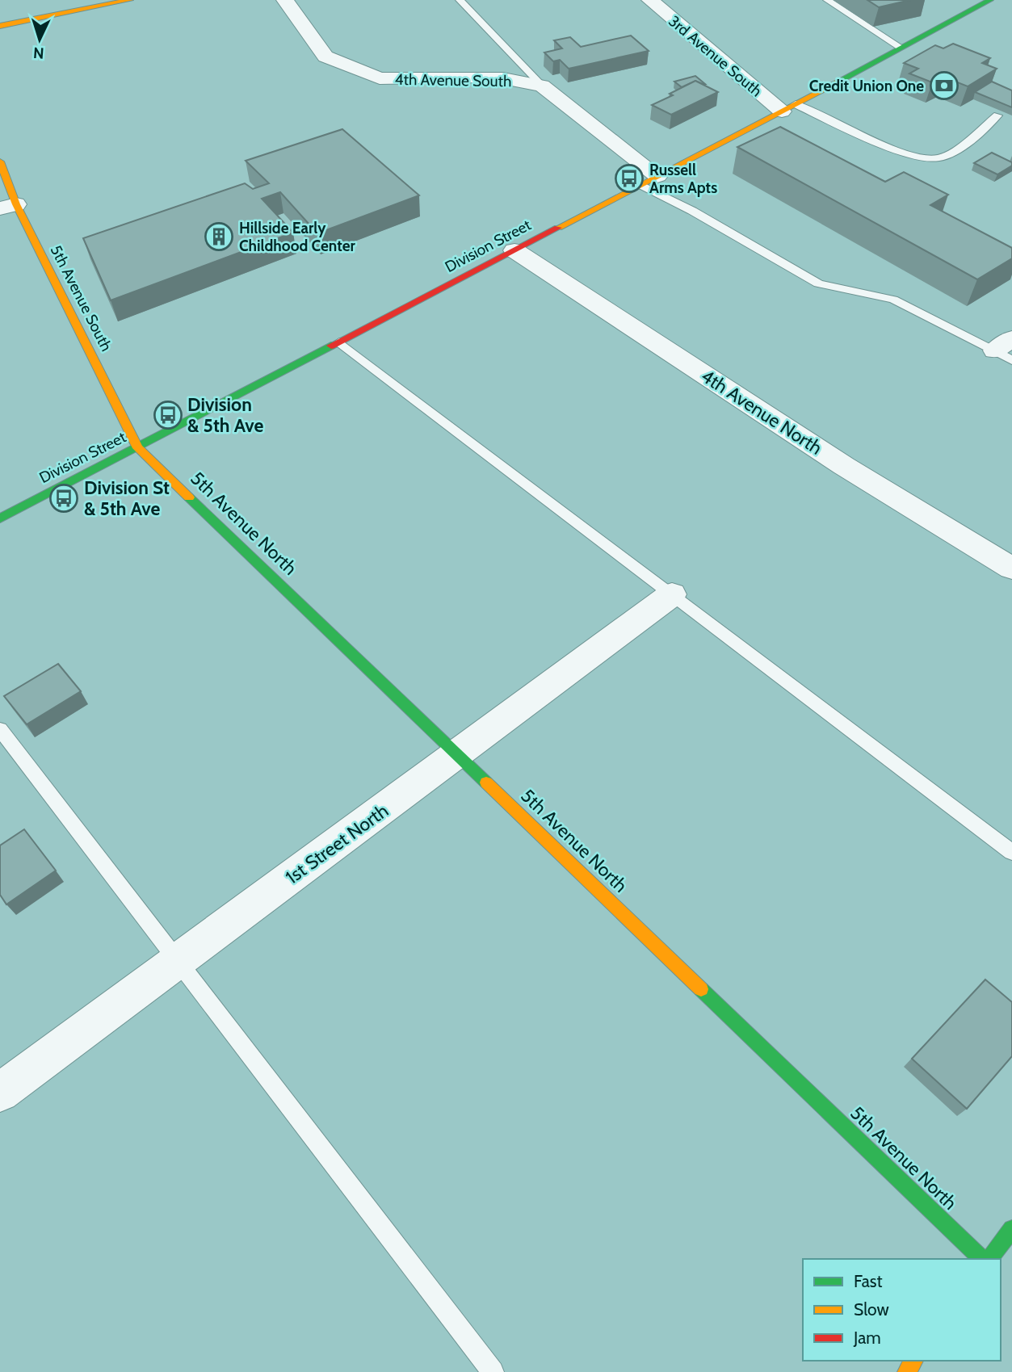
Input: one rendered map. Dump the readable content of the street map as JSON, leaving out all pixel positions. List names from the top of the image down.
{
  "streets": {
    "street": [
      "3rd Avenue South",
      "4th Avenue South",
      "Division Street",
      "5th Avenue South",
      "4th Avenue North",
      "5th Avenue North",
      "1st Street North"
    ]
  },
  "crossings": [
    ["3rd Avenue South", "Division Street"],
    ["4th Avenue South", "Division Street"],
    ["Division Street", "5th Avenue South"],
    ["Division Street", "4th Avenue North"],
    ["Division Street", "5th Avenue North"],
    ["5th Avenue South", "5th Avenue North"],
    ["5th Avenue North", "1st Street North"]
  ],
  "places": {
    "bank": ["Credit Union One"],
    "bus stop": ["Russell Arms Apts", "Division & 5th Ave", "Division St & 5th Ave"],
    "building": ["Hillside Early Childhood Center"]
  },
  "legend": ["Fast", "Slow", "Jam"],
  "north": "bottom"
}
